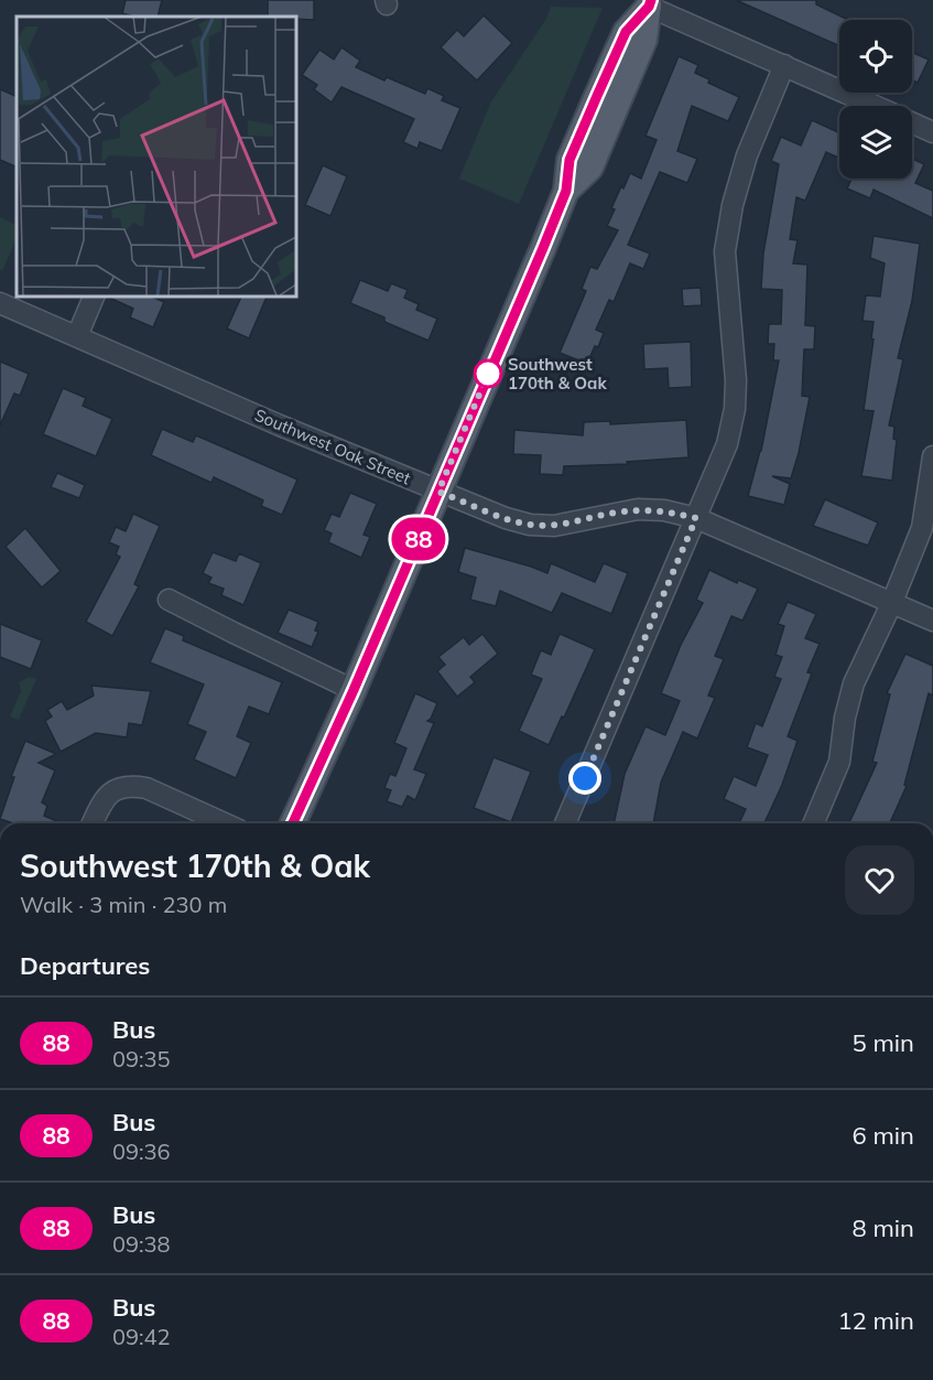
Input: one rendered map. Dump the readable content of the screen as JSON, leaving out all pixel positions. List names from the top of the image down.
{
  "streets": {
    "street": ["Southwest Oak Street"]
  },
  "places": ["Southwest 170th & Oak"],
  "lines": ["bus line 88"],
  "page": {
    "on_map": "88",
    "heading": [
      ["Southwest 170th & Oak", "Walk · 3 min · 230 m"],
      "Departures"
    ],
    "list": [
      {
        "mark": "88",
        "name": "Bus",
        "note": "09:35",
        "value": "5 min"
      },
      {
        "mark": "88",
        "name": "Bus",
        "note": "09:36",
        "value": "6 min"
      },
      {
        "mark": "88",
        "name": "Bus",
        "note": "09:38",
        "value": "8 min"
      },
      {
        "mark": "88",
        "name": "Bus",
        "note": "09:42",
        "value": "12 min"
      }
    ]
  }
}
